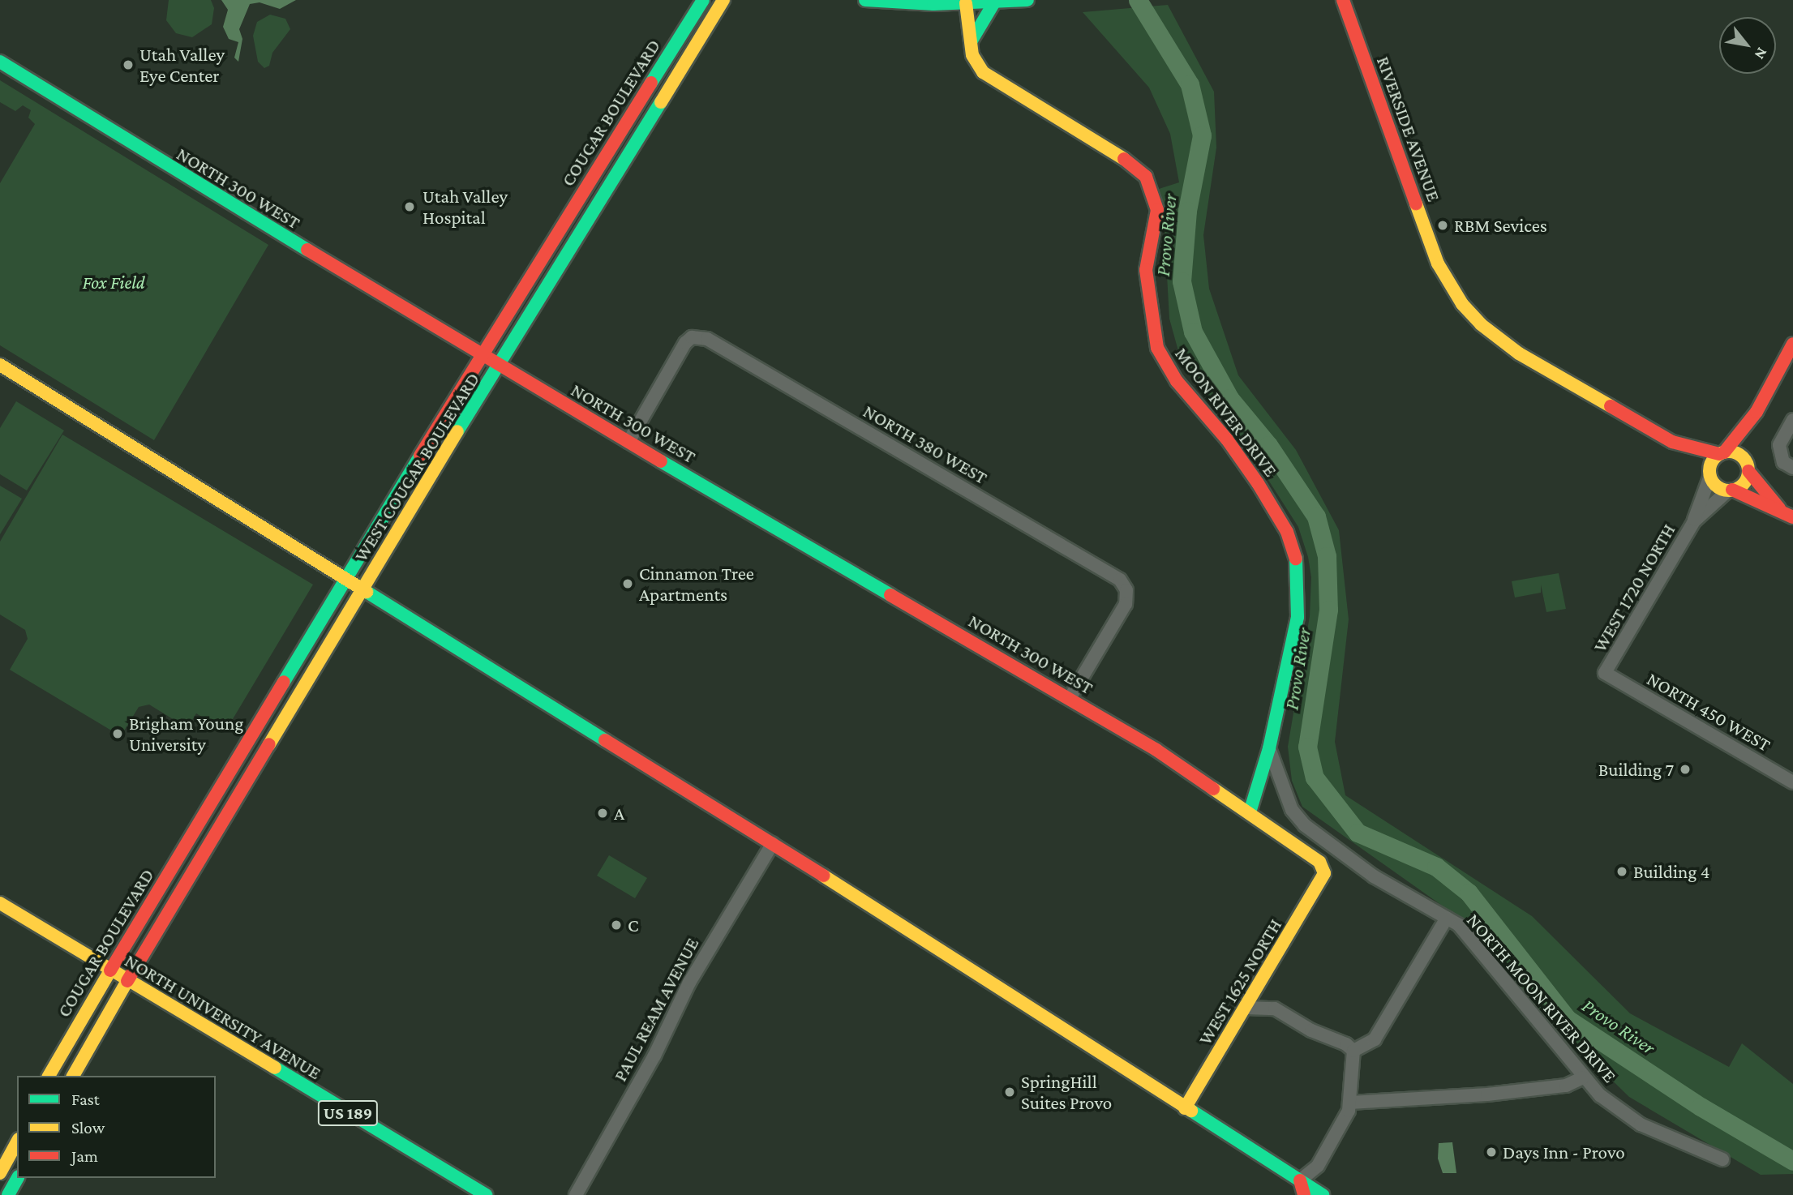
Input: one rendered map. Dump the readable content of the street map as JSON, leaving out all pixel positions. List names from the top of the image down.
{
  "streets": {
    "main road": [
      "COUGAR BOULEVARD",
      "RIVERSIDE AVENUE",
      "NORTH 300 WEST",
      "MOON RIVER DRIVE",
      "WEST COUGAR BOULEVARD",
      "WEST 1625 NORTH",
      "NORTH UNIVERSITY AVENUE",
      "US 189"
    ],
    "street": [
      "NORTH 380 WEST",
      "WEST 1720 NORTH",
      "NORTH 450 WEST",
      "NORTH MOON RIVER DRIVE",
      "PAUL REAM AVENUE"
    ]
  },
  "crossings": [
    ["COUGAR BOULEVARD", "WEST COUGAR BOULEVARD"],
    ["COUGAR BOULEVARD", "NORTH UNIVERSITY AVENUE"],
    ["NORTH 300 WEST", "NORTH 380 WEST"],
    ["NORTH 300 WEST", "WEST COUGAR BOULEVARD"],
    ["NORTH 300 WEST", "WEST 1625 NORTH"],
    ["MOON RIVER DRIVE", "NORTH MOON RIVER DRIVE"],
    ["WEST 1720 NORTH", "NORTH 450 WEST"]
  ],
  "water": ["Provo River"],
  "parks": ["Fox Field"],
  "places": [
    "Utah Valley Eye Center",
    "Utah Valley Hospital",
    "RBM Sevices",
    "Cinnamon Tree Apartments",
    "Brigham Young University",
    "Building 7",
    "A",
    "Building 4",
    "C",
    "SpringHill Suites Provo",
    "Days Inn - Provo"
  ],
  "legend": ["Fast", "Slow", "Jam"],
  "north": "bottom right"
}
